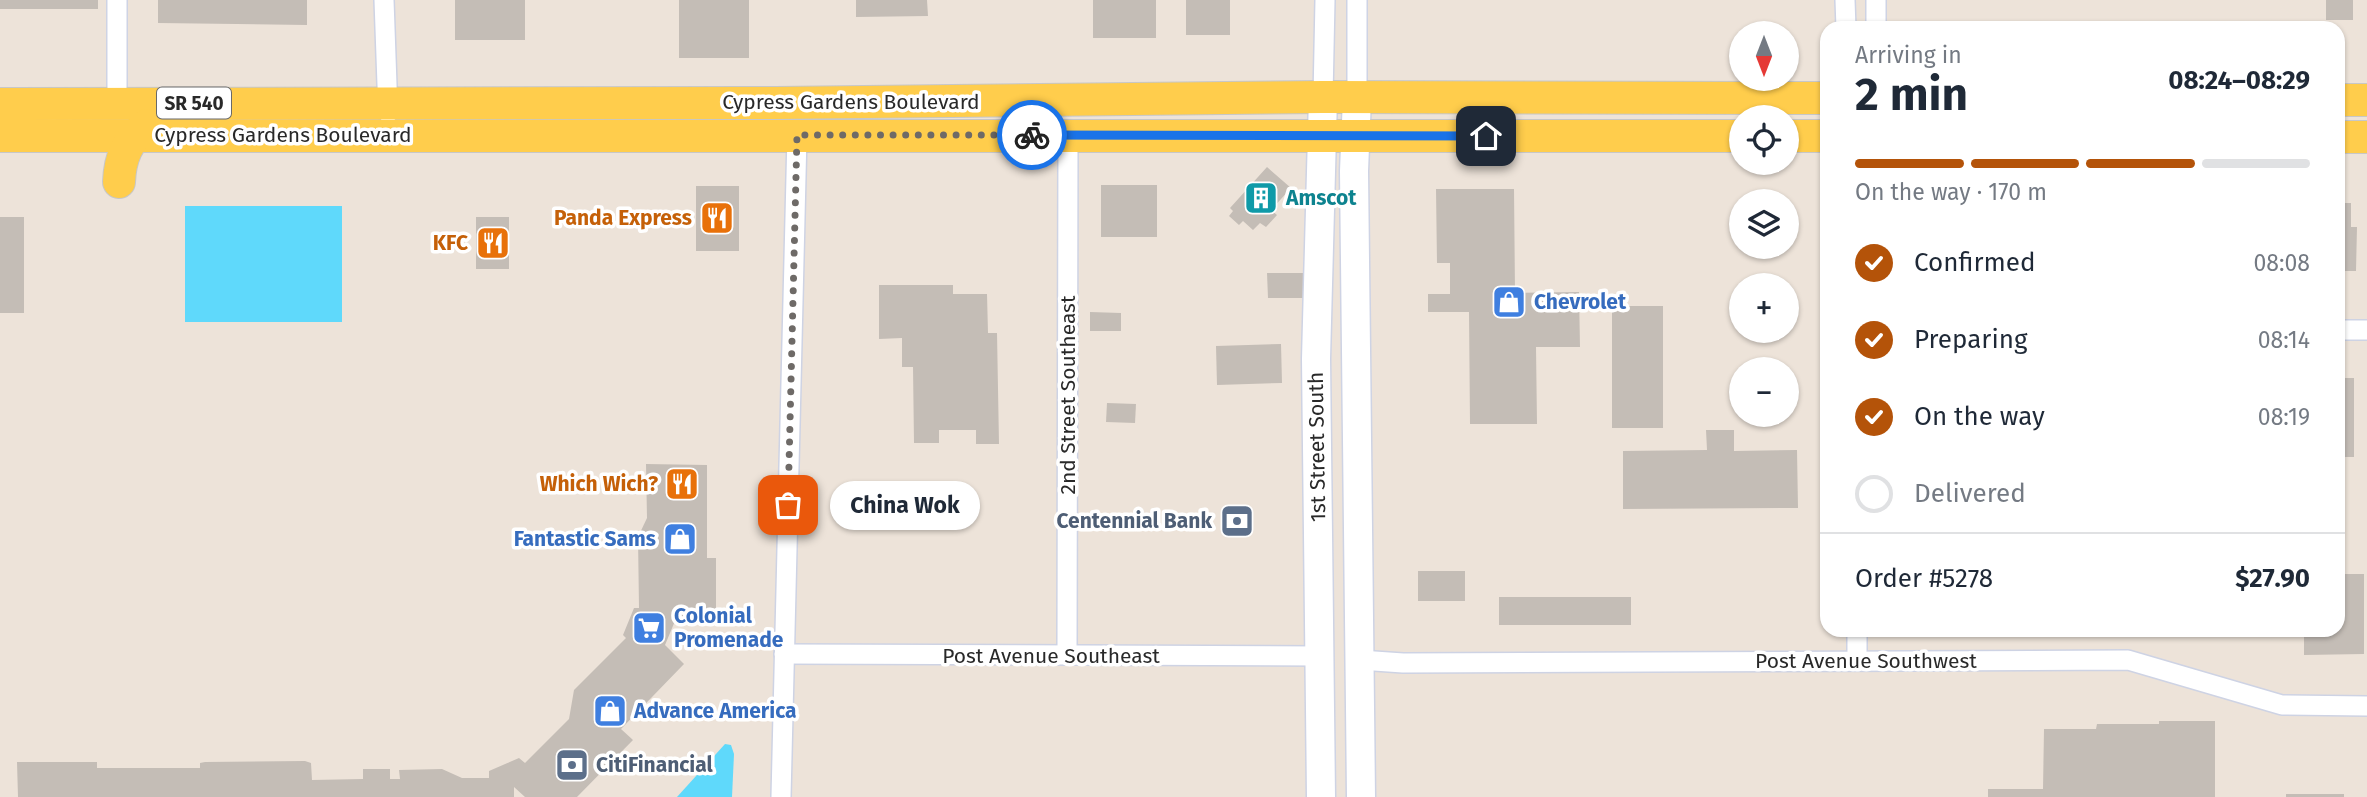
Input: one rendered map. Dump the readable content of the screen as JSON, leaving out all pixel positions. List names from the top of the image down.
{
  "streets": {
    "main road": ["Cypress Gardens Boulevard", "SR 540", "1st Street South"],
    "street": ["2nd Street Southeast", "Post Avenue Southeast", "Post Avenue Southwest"]
  },
  "crossings": [
    ["Cypress Gardens Boulevard", "2nd Street Southeast"],
    ["Cypress Gardens Boulevard", "1st Street South"],
    ["2nd Street Southeast", "Post Avenue Southeast"],
    ["1st Street South", "Post Avenue Southeast"],
    ["1st Street South", "Post Avenue Southwest"]
  ],
  "places": {
    "building": ["Amscot"],
    "restaurant": ["Panda Express", "KFC", "Which Wich?"],
    "shop": ["Chevrolet", "Fantastic Sams", "Advance America"],
    "other": ["China Wok"],
    "bank": ["Centennial Bank", "CitiFinancial"],
    "supermarket": ["Colonial Promenade"]
  },
  "north": "bottom",
  "page": {
    "map_buttons": ["+", "−"],
    "heading": ["2 min", "Arriving in", "08:24–08:29"],
    "panel": ["Order #5278", "$27.90"],
    "bar": "On the way · 170 m",
    "list": [
      ["Confirmed", "08:08"],
      ["Preparing", "08:14"],
      ["On the way", "08:19"],
      "Delivered"
    ],
    "bubble": "China Wok"
  }
}
